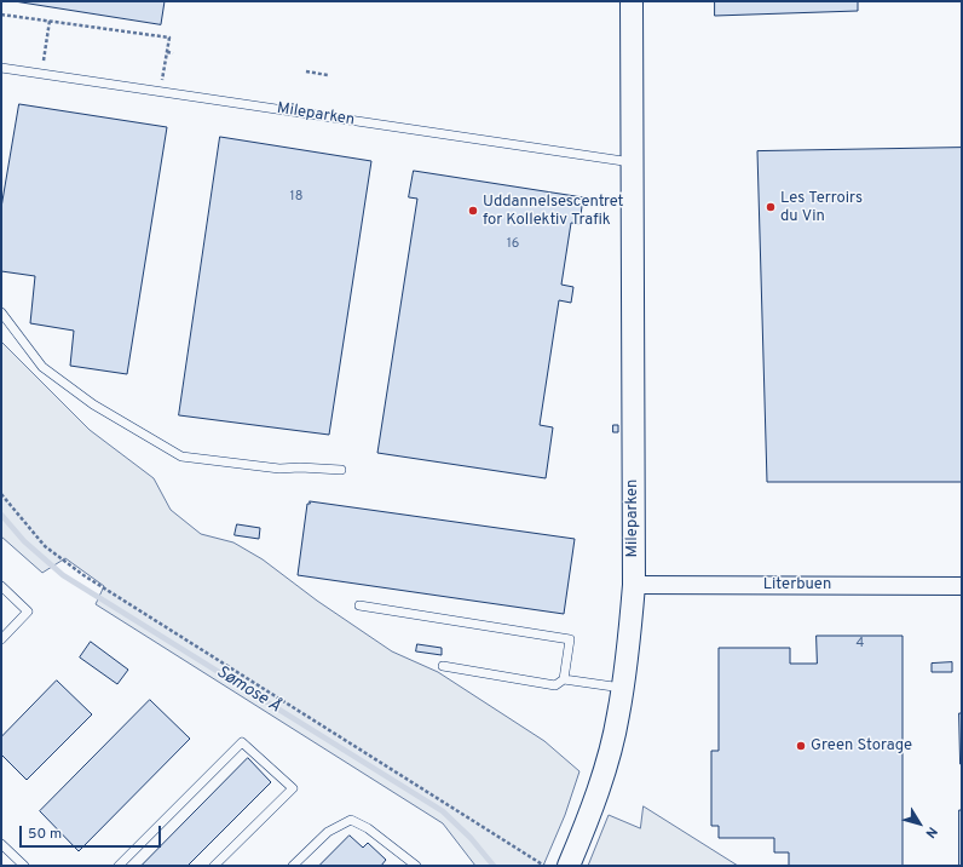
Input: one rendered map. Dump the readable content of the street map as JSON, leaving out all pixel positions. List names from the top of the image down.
{
  "streets": {
    "street": ["Mileparken", "Literbuen"]
  },
  "crossings": [
    ["Mileparken", "Literbuen"]
  ],
  "water": ["Sømose Å"],
  "places": ["Les Terroirs du Vin", "Uddannelsescentret for Kollektiv Trafik", "Green Storage"],
  "house_numbers": ["18", "16", "4"],
  "scale_bar": "50 m",
  "north": "bottom right"
}
